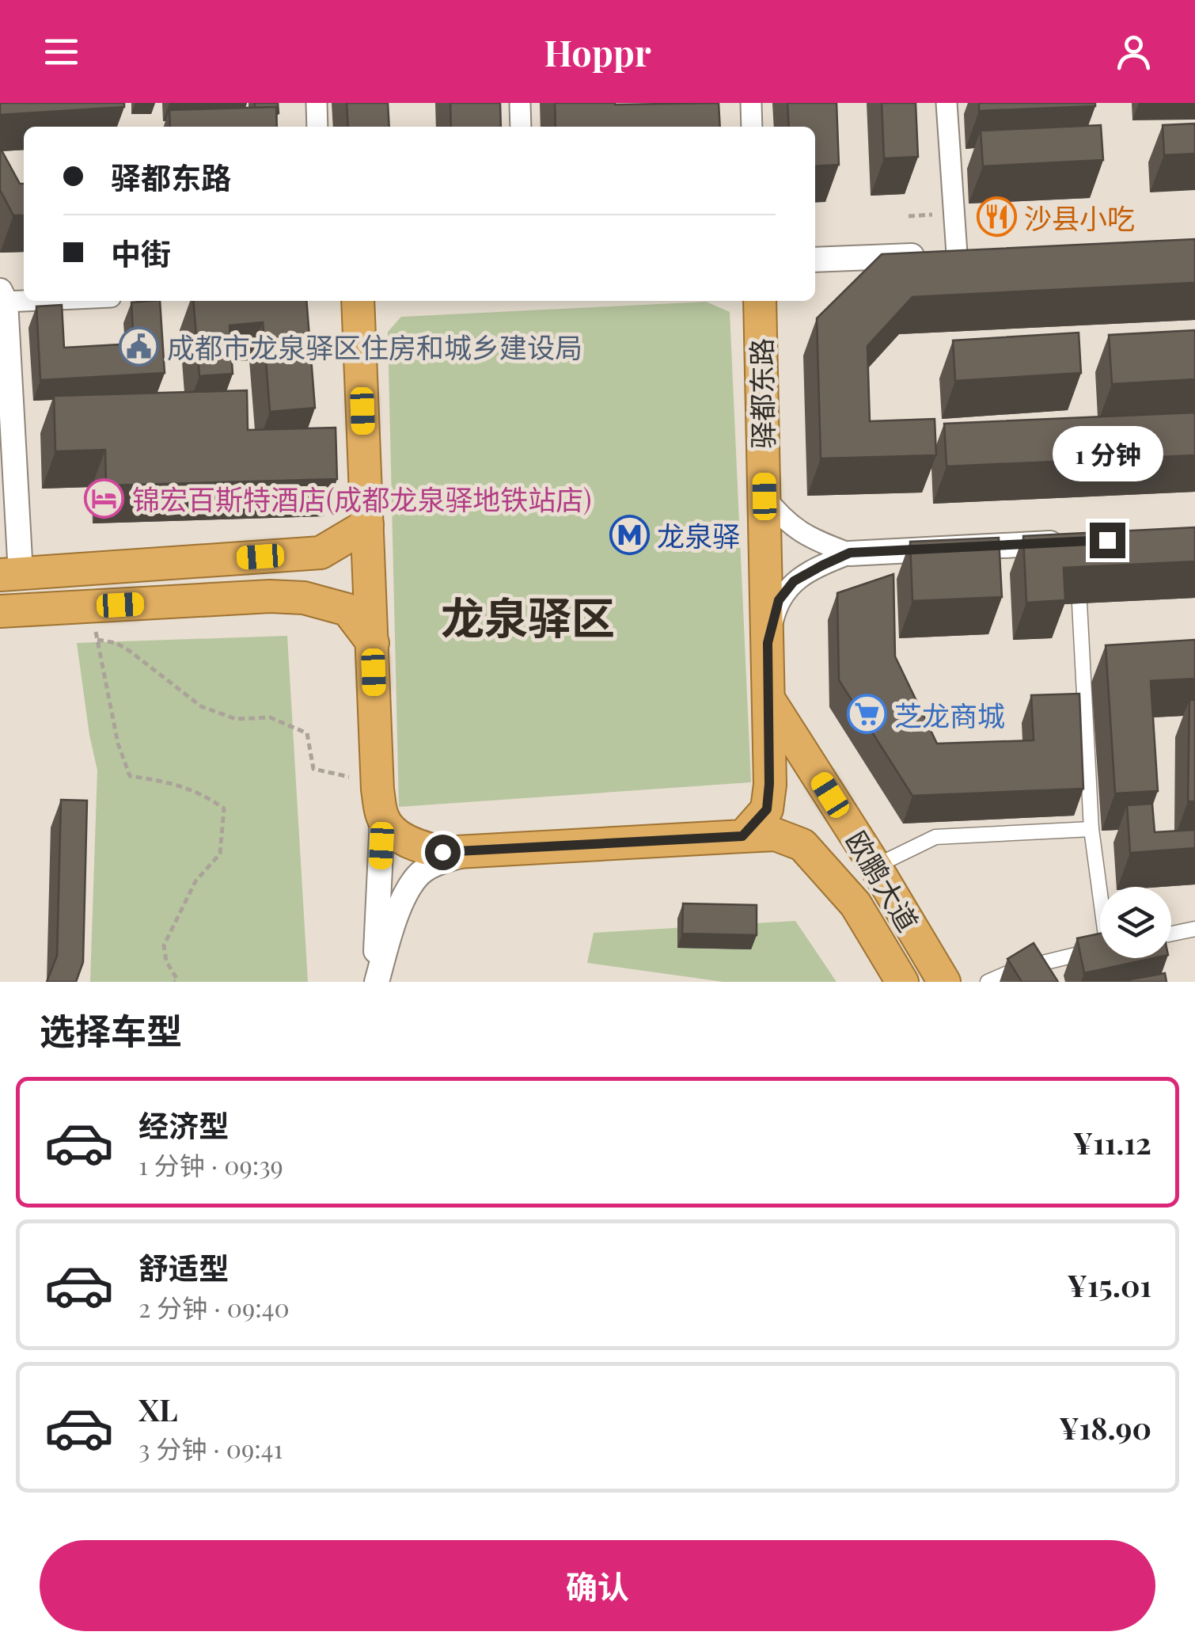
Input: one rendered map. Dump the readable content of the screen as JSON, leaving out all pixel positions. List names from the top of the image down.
{
  "streets": {
    "highway": ["驿都东路", "欧鹏大道"]
  },
  "crossings": [
    ["驿都东路", "欧鹏大道"]
  ],
  "districts": ["龙泉驿区"],
  "places": {
    "restaurant": ["沙县小吃"],
    "public building": ["成都市龙泉驿区住房和城乡建设局"],
    "hotel": ["锦宏百斯特酒店(成都龙泉驿地铁站店)"],
    "metro station": ["龙泉驿"],
    "supermarket": ["芝龙商城"]
  },
  "page": {
    "header": "Hoppr",
    "banner": ["驿都东路", "中街"],
    "bubble": "1 分钟",
    "heading": "选择车型",
    "list": [
      {
        "name": "经济型",
        "note": "1 分钟 · 09:39",
        "value": "¥11.12"
      },
      {
        "name": "舒适型",
        "note": "2 分钟 · 09:40",
        "value": "¥15.01"
      },
      {
        "name": "XL",
        "note": "3 分钟 · 09:41",
        "value": "¥18.90"
      }
    ],
    "buttons": "确认"
  }
}
